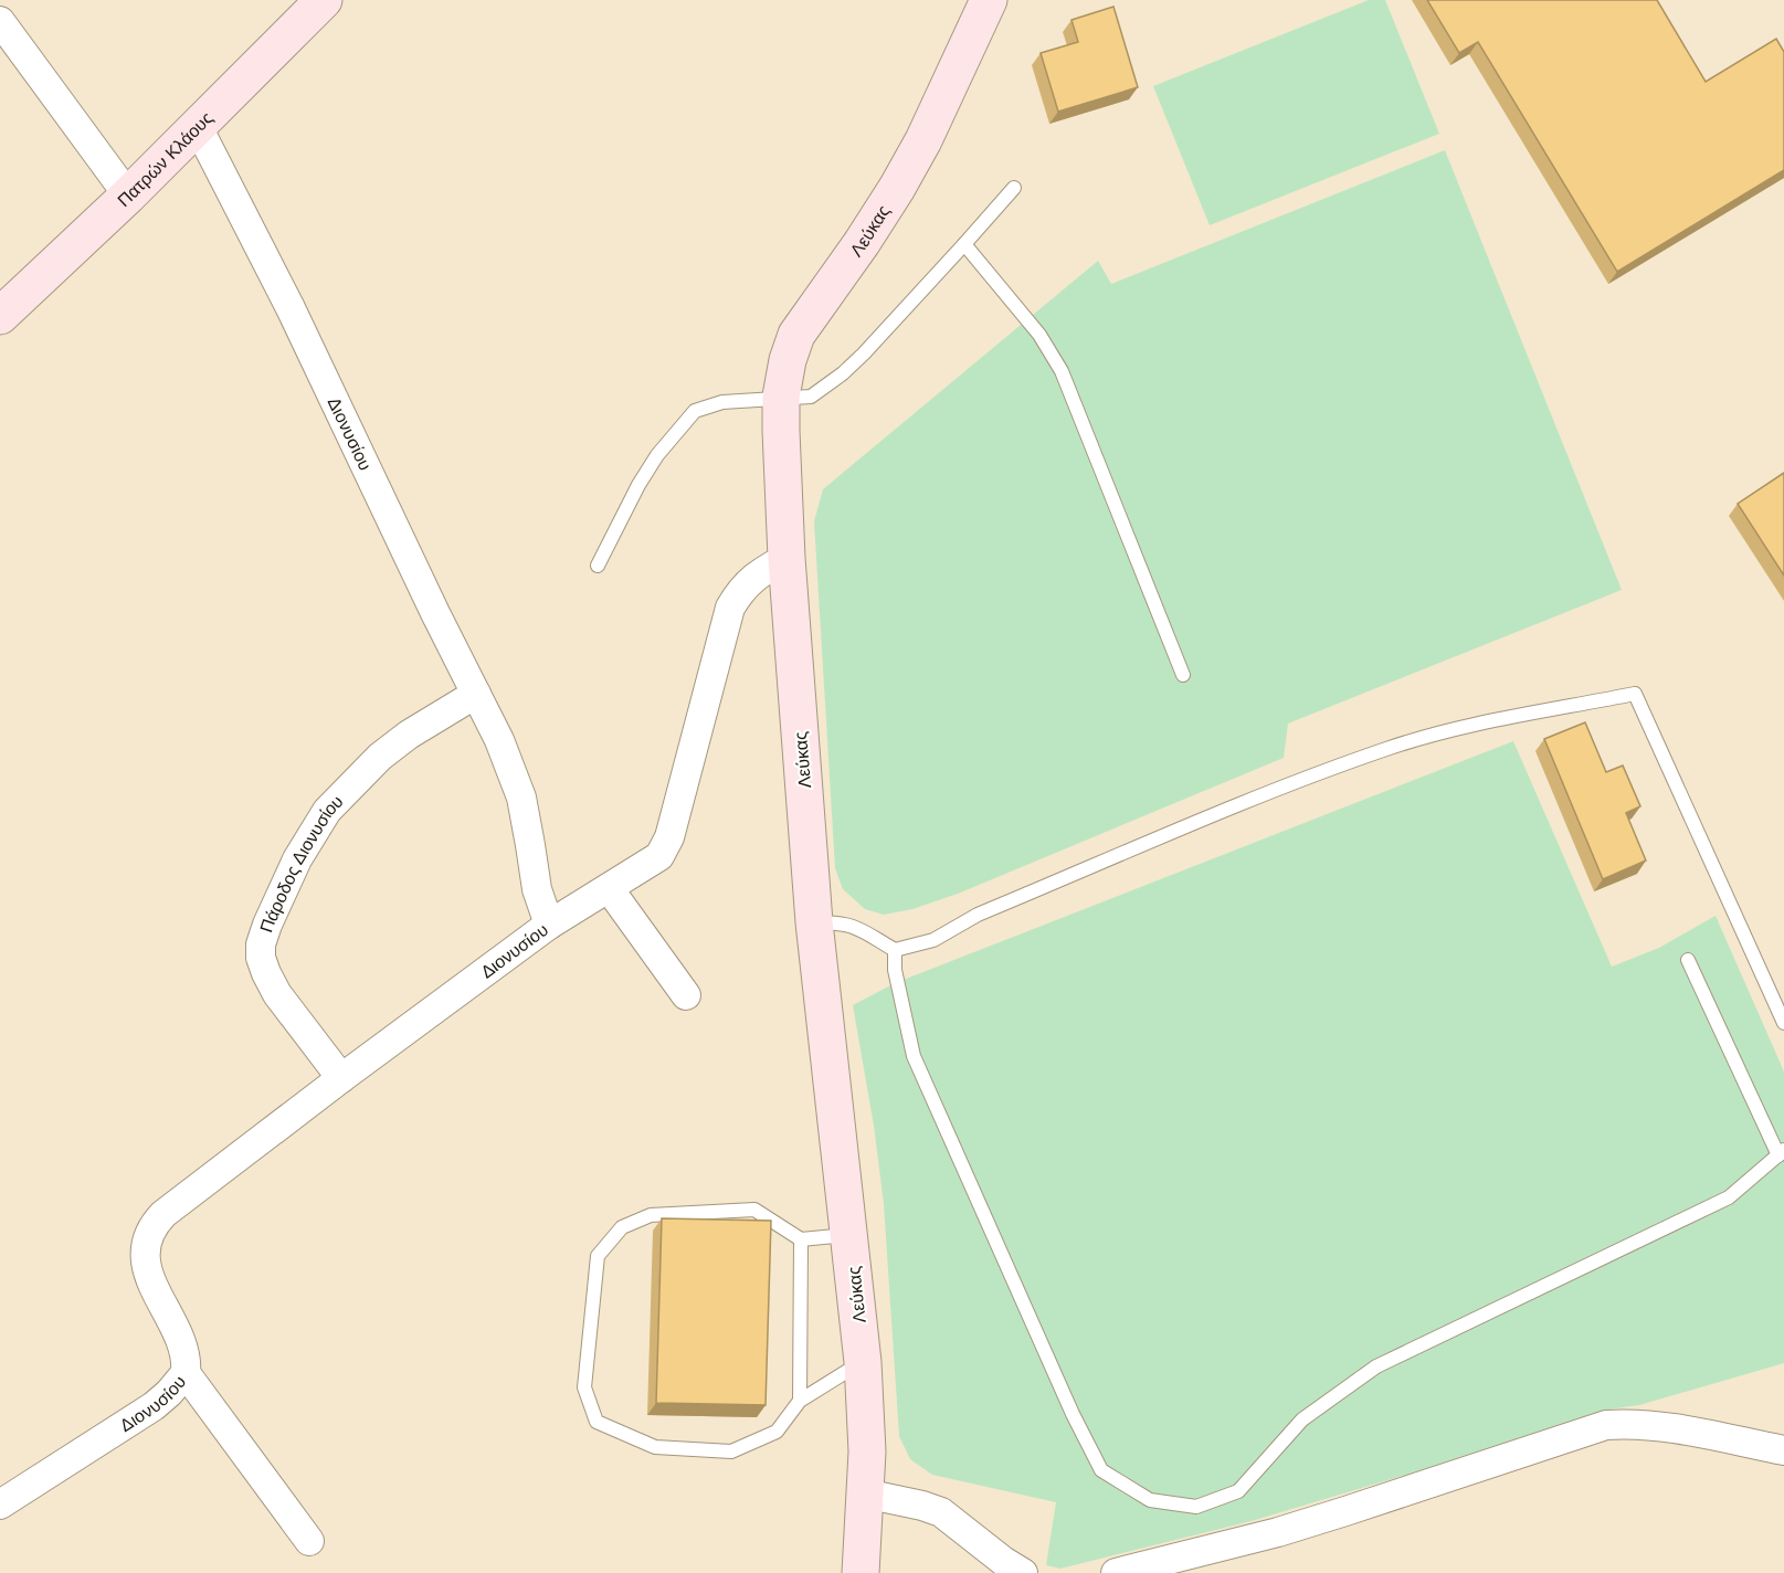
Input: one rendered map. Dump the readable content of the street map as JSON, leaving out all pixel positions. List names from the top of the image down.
{
  "streets": {
    "street": [
      "Πατρών Κλάους",
      "Λεύκας",
      "Διονυσίου",
      "Πάροδος Διονυσίου"
    ]
  },
  "crossings": [
    ["Πατρών Κλάους", "Διονυσίου"],
    ["Διονυσίου", "Πάροδος Διονυσίου"]
  ]
}
